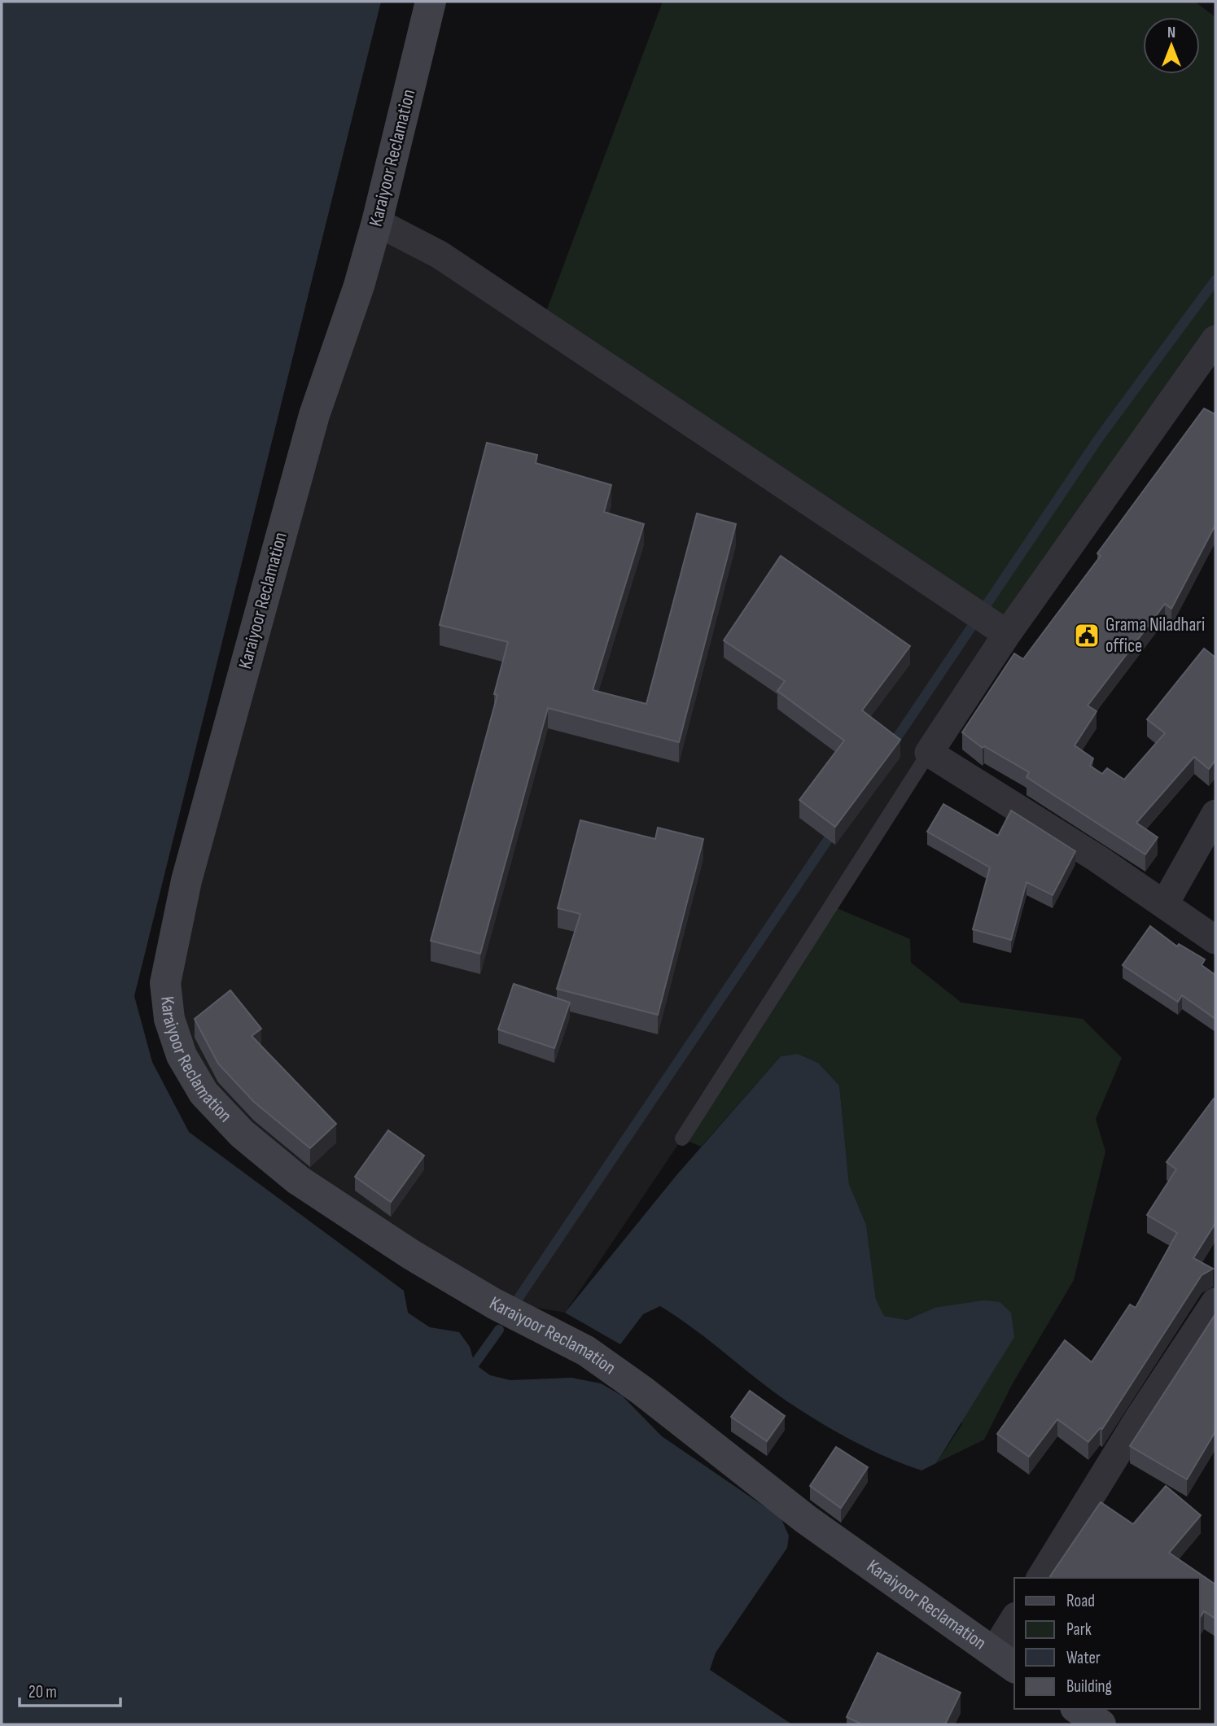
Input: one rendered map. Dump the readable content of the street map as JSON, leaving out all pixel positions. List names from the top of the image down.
{
  "streets": {
    "main road": ["Karaiyoor Reclamation"]
  },
  "places": {
    "public building": ["Grama Niladhari office"]
  },
  "legend": [
    "Road",
    "Park",
    "Water",
    "Building"
  ],
  "scale_bar": "20 m",
  "north": "top"
}
